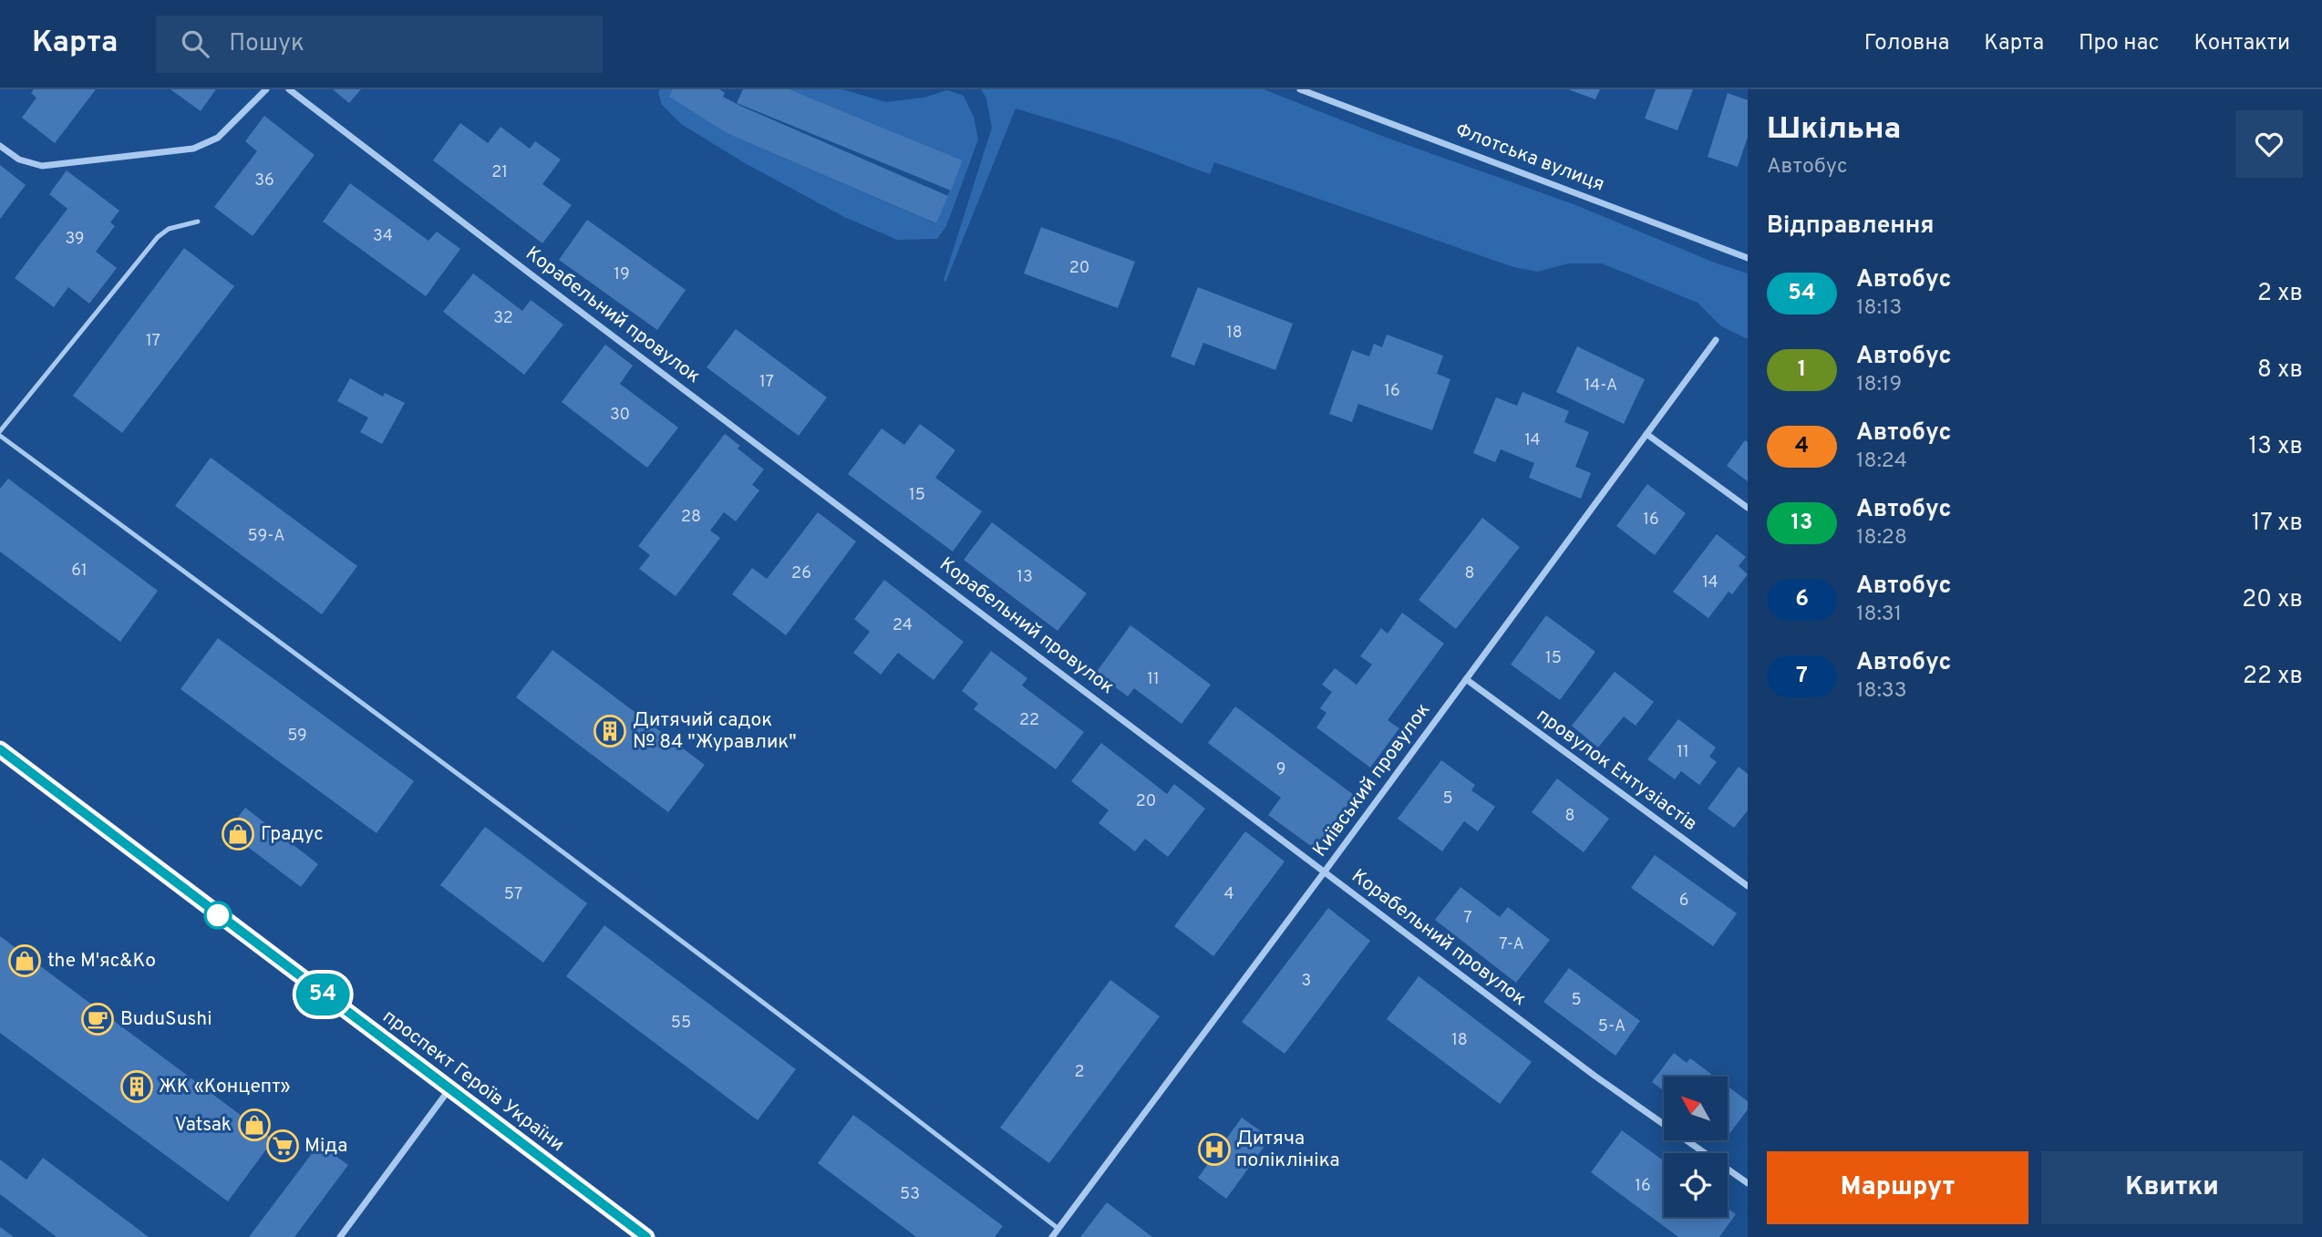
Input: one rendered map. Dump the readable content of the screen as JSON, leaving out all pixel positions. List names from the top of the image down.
{
  "streets": {
    "highway": ["проспект Героїв України"],
    "street": [
      "Флотська вулиця",
      "Корабельний провулок",
      "провулок Ентузіастів",
      "Київський провулок"
    ]
  },
  "crossings": [
    ["Корабельний провулок", "Київський провулок"],
    ["провулок Ентузіастів", "Київський провулок"]
  ],
  "places": {
    "building": ["Дитячий садок № 84 \"Журавлик\"", "ЖК «Концепт»"],
    "shop": ["Градус", "the М'яс&Kо", "Vatsak"],
    "cafe": ["BuduSushi"],
    "supermarket": ["Міда"],
    "hospital": ["Дитяча поліклініка"]
  },
  "lines": ["bus line 54"],
  "house_numbers": [
    "21",
    "36",
    "34",
    "39",
    "20",
    "19",
    "32",
    "18",
    "17",
    "17",
    "14-А",
    "16",
    "30",
    "14",
    "15",
    "28",
    "16",
    "59-А",
    "61",
    "26",
    "8",
    "13",
    "14",
    "24",
    "15",
    "11",
    "22",
    "59",
    "11",
    "9",
    "5",
    "20",
    "8",
    "57",
    "4",
    "6",
    "7",
    "7-А",
    "3",
    "5",
    "55",
    "5-А",
    "18",
    "2",
    "16",
    "53"
  ],
  "north": "top left",
  "page": {
    "header": "Карта",
    "search": "Пошук",
    "nav": [
      "Головна",
      "Карта",
      "Про нас",
      "Контакти"
    ],
    "on_map": "54",
    "heading": [
      ["Шкільна", "Автобус"],
      "Відправлення"
    ],
    "list": [
      {
        "mark": "54",
        "name": "Автобус",
        "note": "18:13",
        "value": "2 хв"
      },
      {
        "mark": "1",
        "name": "Автобус",
        "note": "18:19",
        "value": "8 хв"
      },
      {
        "mark": "4",
        "name": "Автобус",
        "note": "18:24",
        "value": "13 хв"
      },
      {
        "mark": "13",
        "name": "Автобус",
        "note": "18:28",
        "value": "17 хв"
      },
      {
        "mark": "6",
        "name": "Автобус",
        "note": "18:31",
        "value": "20 хв"
      },
      {
        "mark": "7",
        "name": "Автобус",
        "note": "18:33",
        "value": "22 хв"
      }
    ],
    "buttons": ["Маршрут", "Квитки"]
  }
}
